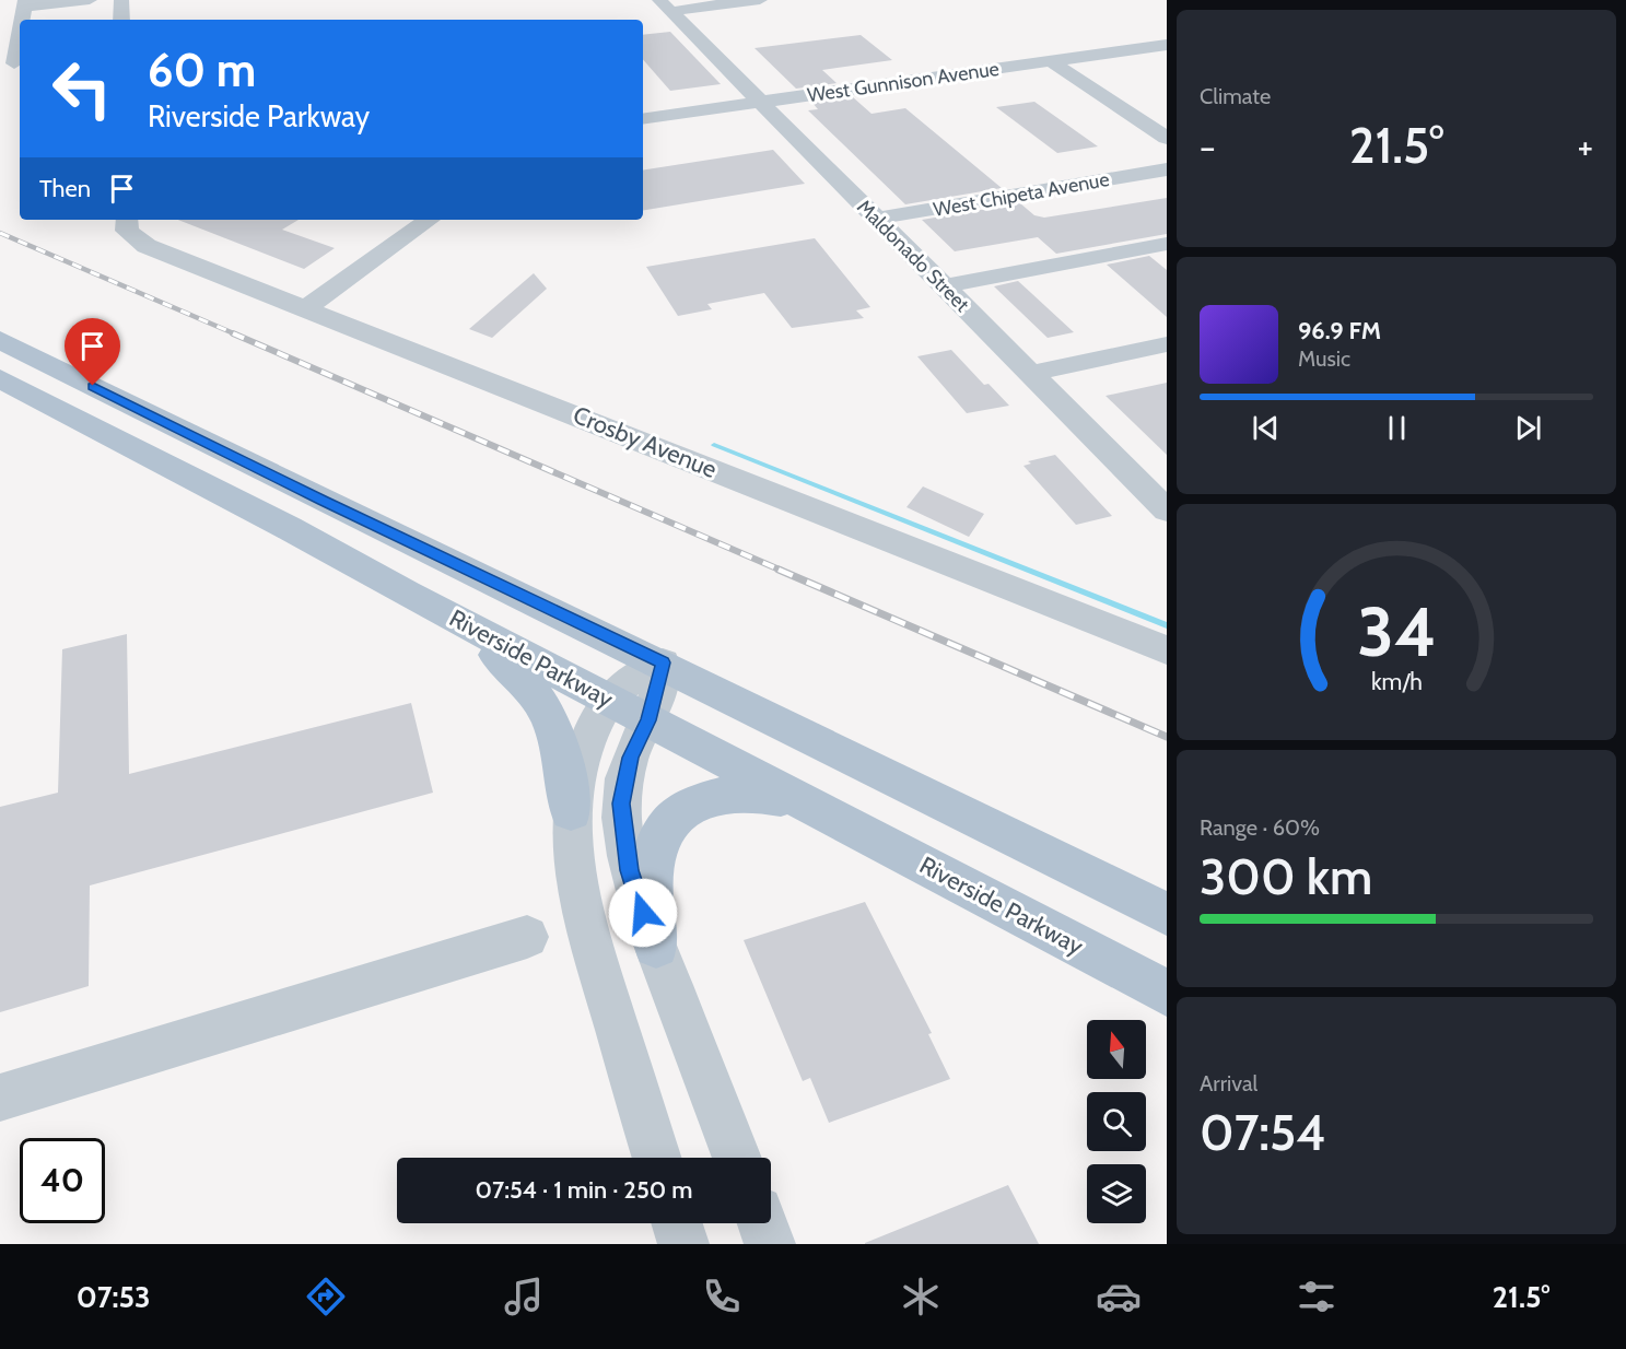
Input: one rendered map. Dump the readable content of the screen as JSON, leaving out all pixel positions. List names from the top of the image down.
{
  "streets": {
    "main road": ["Riverside Parkway"],
    "street": [
      "West Gunnison Avenue",
      "West Chipeta Avenue",
      "Maldonado Street",
      "Crosby Avenue"
    ]
  },
  "crossings": [
    ["West Gunnison Avenue", "Maldonado Street"],
    ["West Chipeta Avenue", "Maldonado Street"]
  ],
  "north": "top",
  "page": {
    "tile": [
      "Climate",
      ["Range · 60%", "300 km"],
      ["Arrival", "07:54"]
    ],
    "turn": ["60 m", "Riverside Parkway"],
    "heat": ["−", "21.5°", "+"],
    "then": "Then",
    "song": ["96.9 FM", "Music"],
    "limit": "40",
    "trip": "07:54 · 1 min · 250 m",
    "tabs": ["07:53", "21.5°"],
    "gauge": ["34", "km/h"]
  }
}
